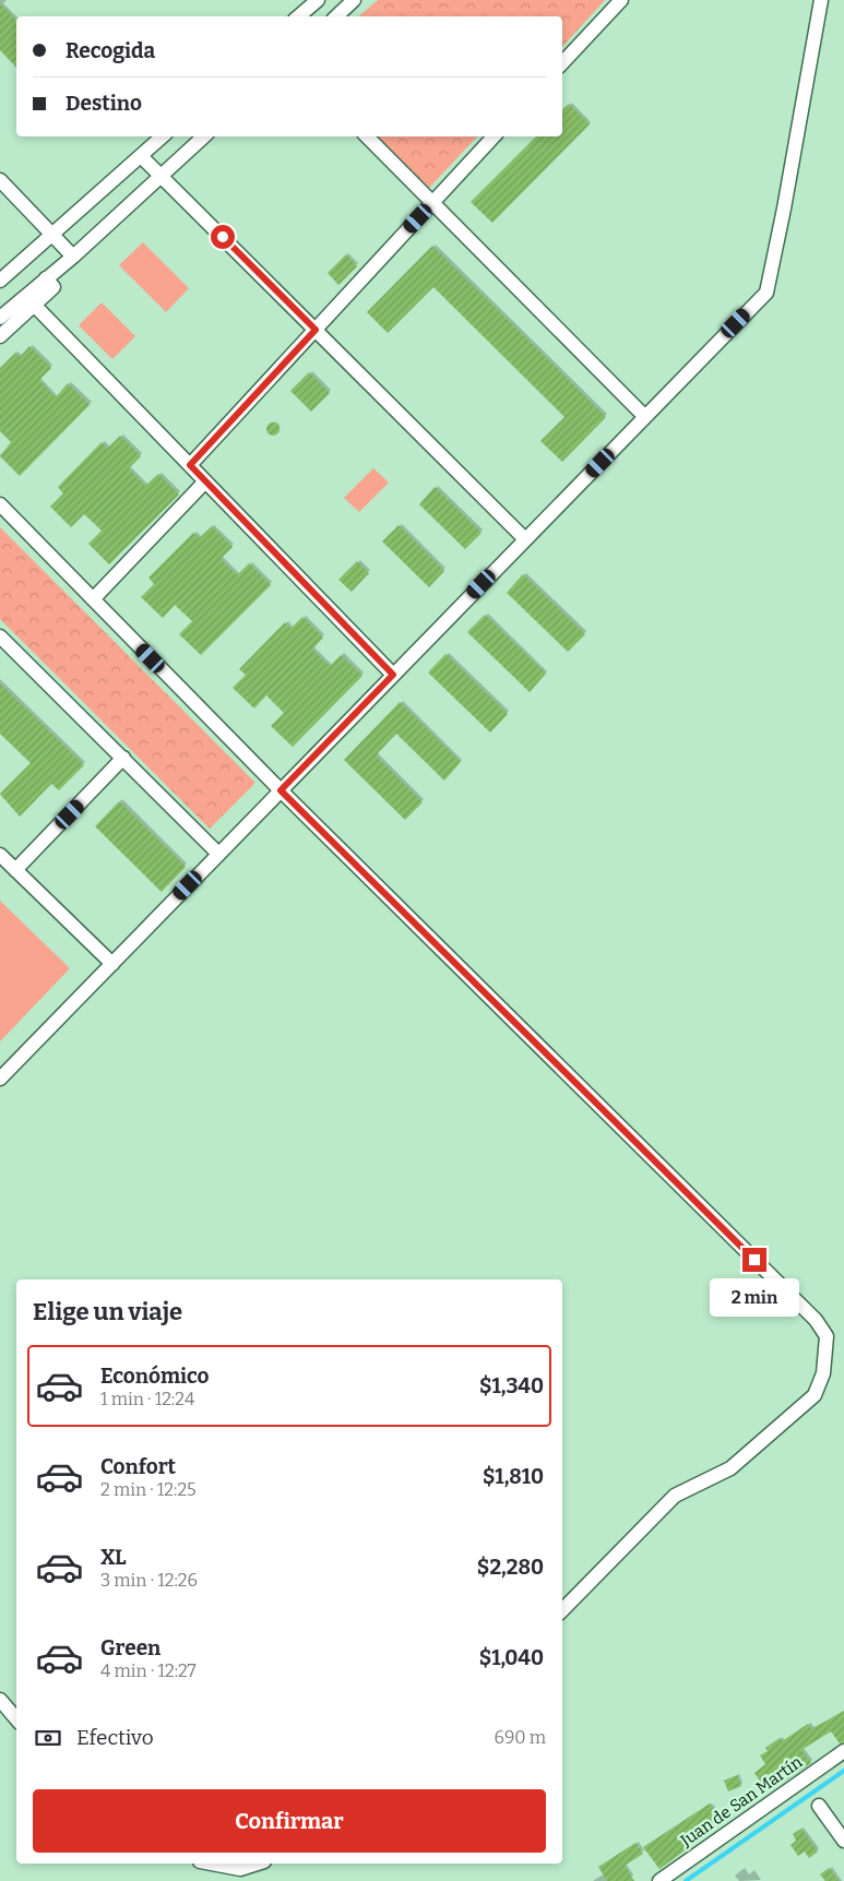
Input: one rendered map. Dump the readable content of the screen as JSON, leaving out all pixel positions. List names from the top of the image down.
{
  "streets": {
    "street": ["Juan de San Martín"]
  },
  "page": {
    "banner": ["Recogida", "Destino"],
    "bubble": "2 min",
    "heading": "Elige un viaje",
    "list": [
      {
        "name": "Económico",
        "note": "1 min · 12:24",
        "value": "$1,340"
      },
      {
        "name": "Confort",
        "note": "2 min · 12:25",
        "value": "$1,810"
      },
      {
        "name": "XL",
        "note": "3 min · 12:26",
        "value": "$2,280"
      },
      {
        "name": "Green",
        "note": "4 min · 12:27",
        "value": "$1,040"
      }
    ],
    "pay": ["Efectivo", "690 m"],
    "buttons": "Confirmar"
  }
}
